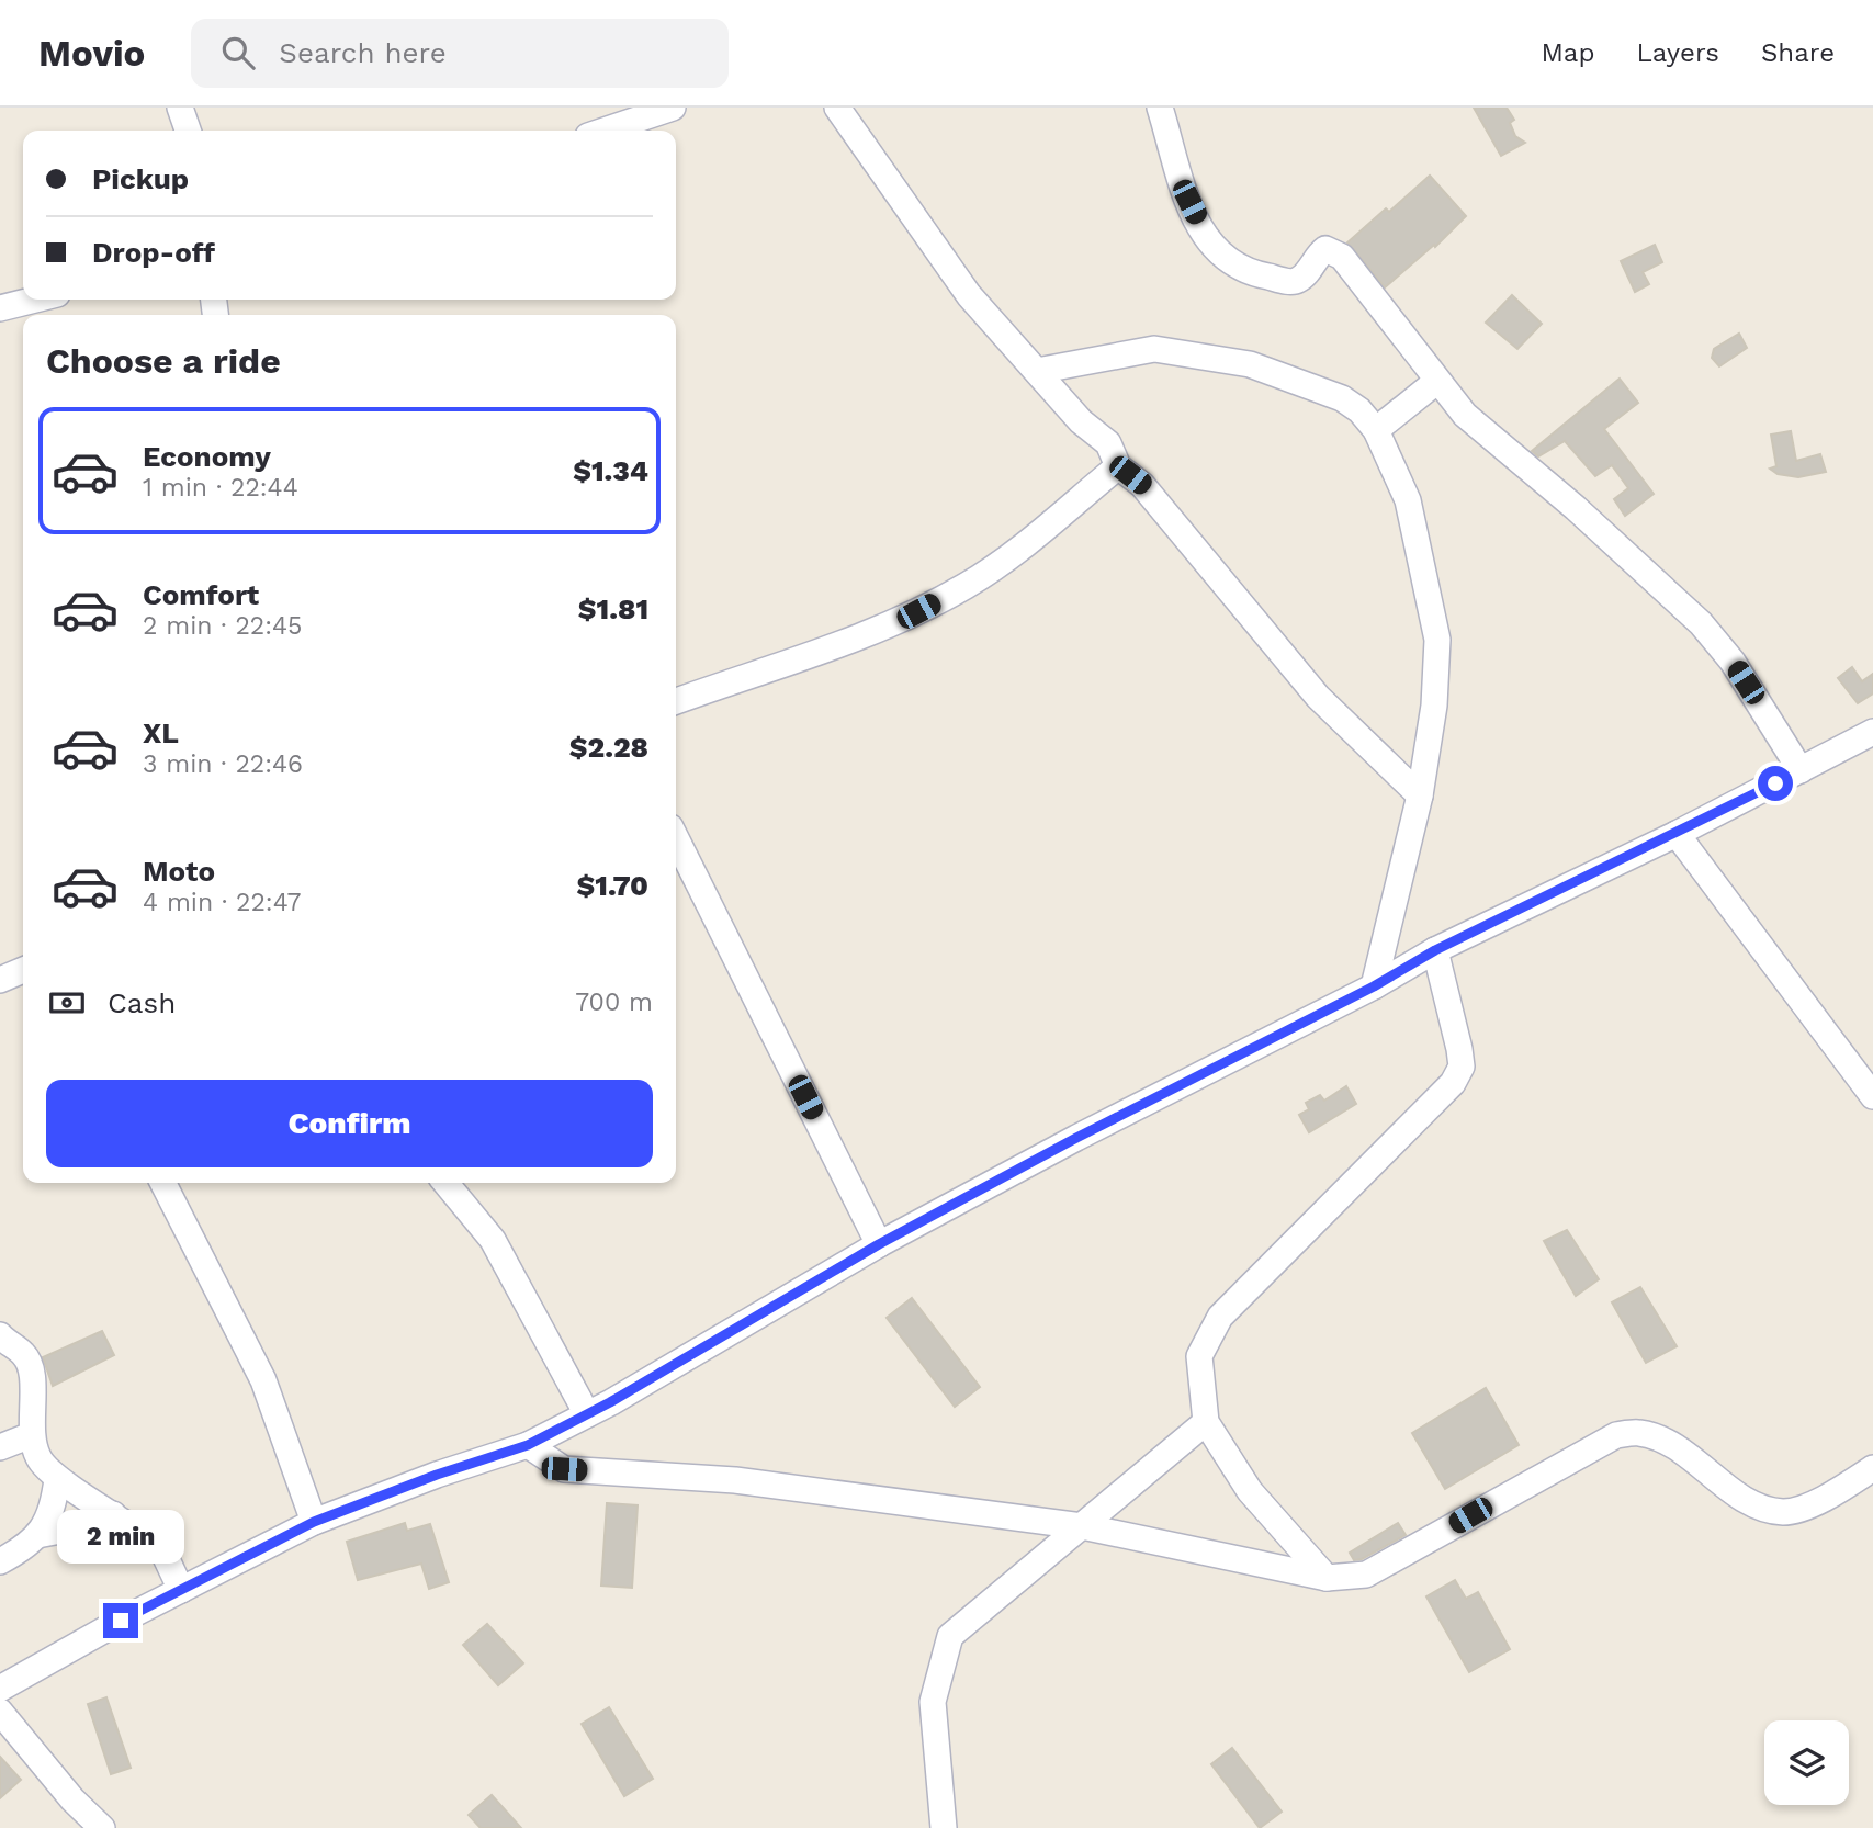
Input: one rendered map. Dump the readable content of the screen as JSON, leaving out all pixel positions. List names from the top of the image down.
{
  "page": {
    "header": "Movio",
    "search": "Search here",
    "nav": ["Map", "Layers", "Share"],
    "banner": ["Pickup", "Drop-off"],
    "heading": "Choose a ride",
    "list": [
      {
        "name": "Economy",
        "note": "1 min · 22:44",
        "value": "$1.34"
      },
      {
        "name": "Comfort",
        "note": "2 min · 22:45",
        "value": "$1.81"
      },
      {
        "name": "XL",
        "note": "3 min · 22:46",
        "value": "$2.28"
      },
      {
        "name": "Moto",
        "note": "4 min · 22:47",
        "value": "$1.70"
      }
    ],
    "pay": ["Cash", "700 m"],
    "buttons": "Confirm",
    "bubble": "2 min"
  }
}
